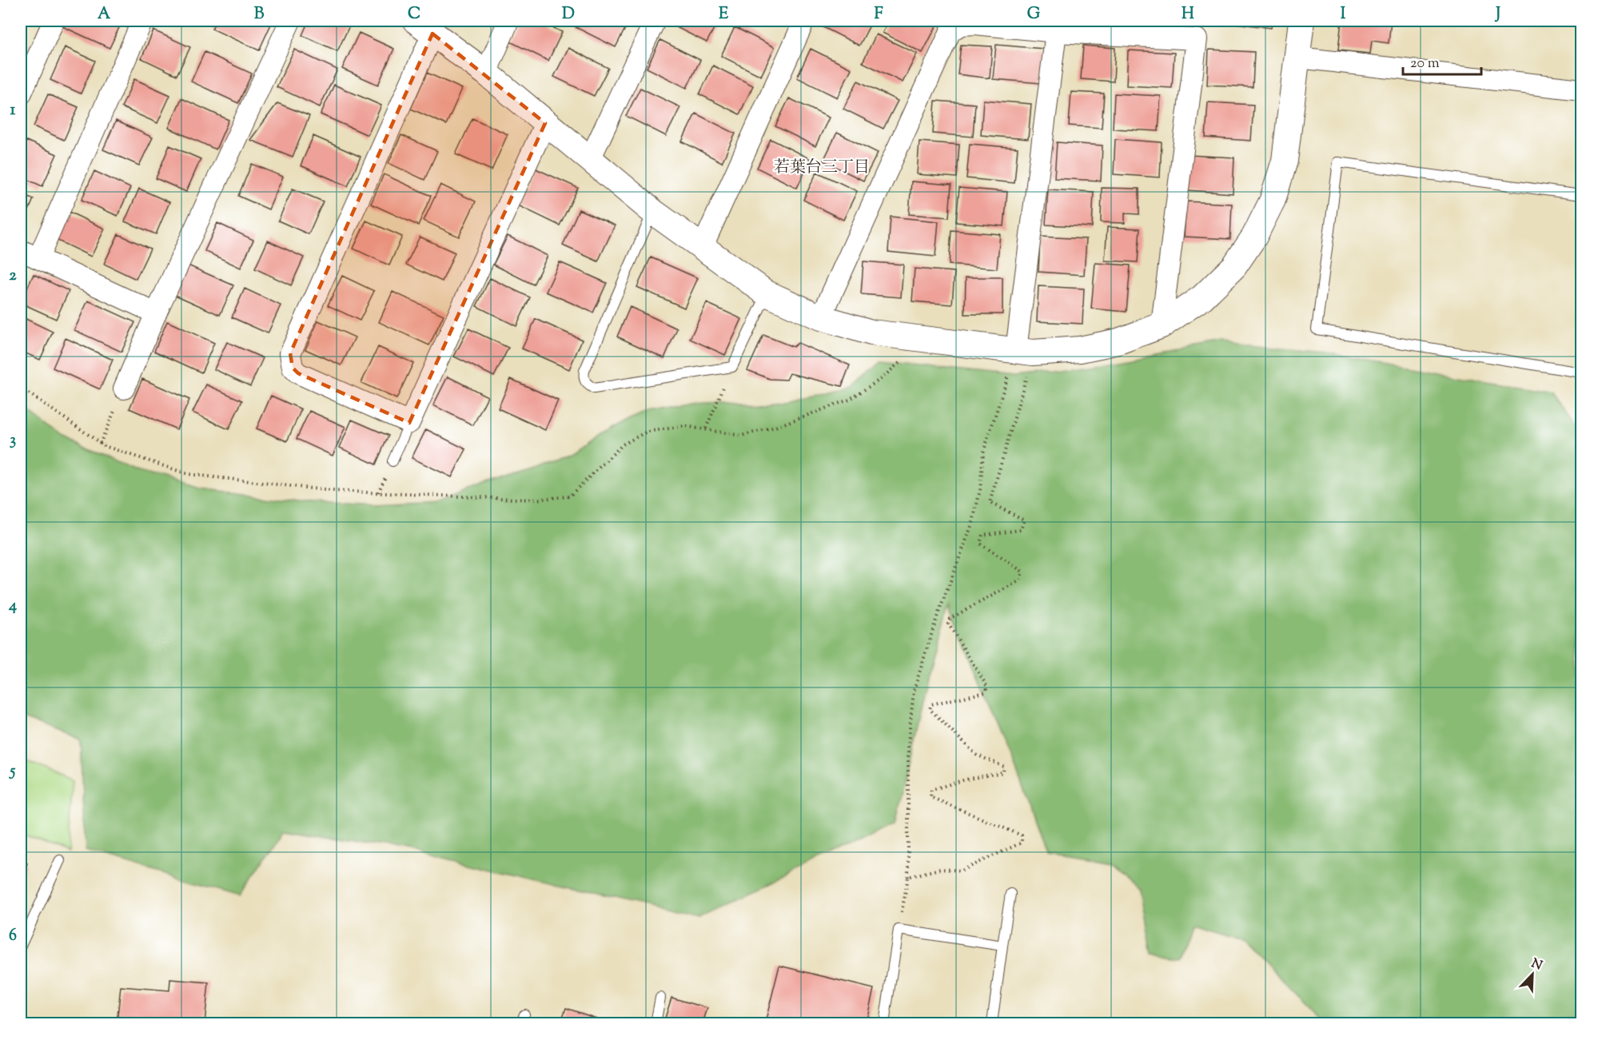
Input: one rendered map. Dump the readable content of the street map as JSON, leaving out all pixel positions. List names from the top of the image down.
{
  "districts": ["若葉台三丁目"],
  "scale_bar": "20 m",
  "north": "top right",
  "grid": {
    "columns": [
      "A",
      "B",
      "C",
      "D",
      "E",
      "F",
      "G",
      "H",
      "I",
      "J"
    ],
    "rows": [
      "1",
      "2",
      "3",
      "4",
      "5",
      "6"
    ]
  }
}
